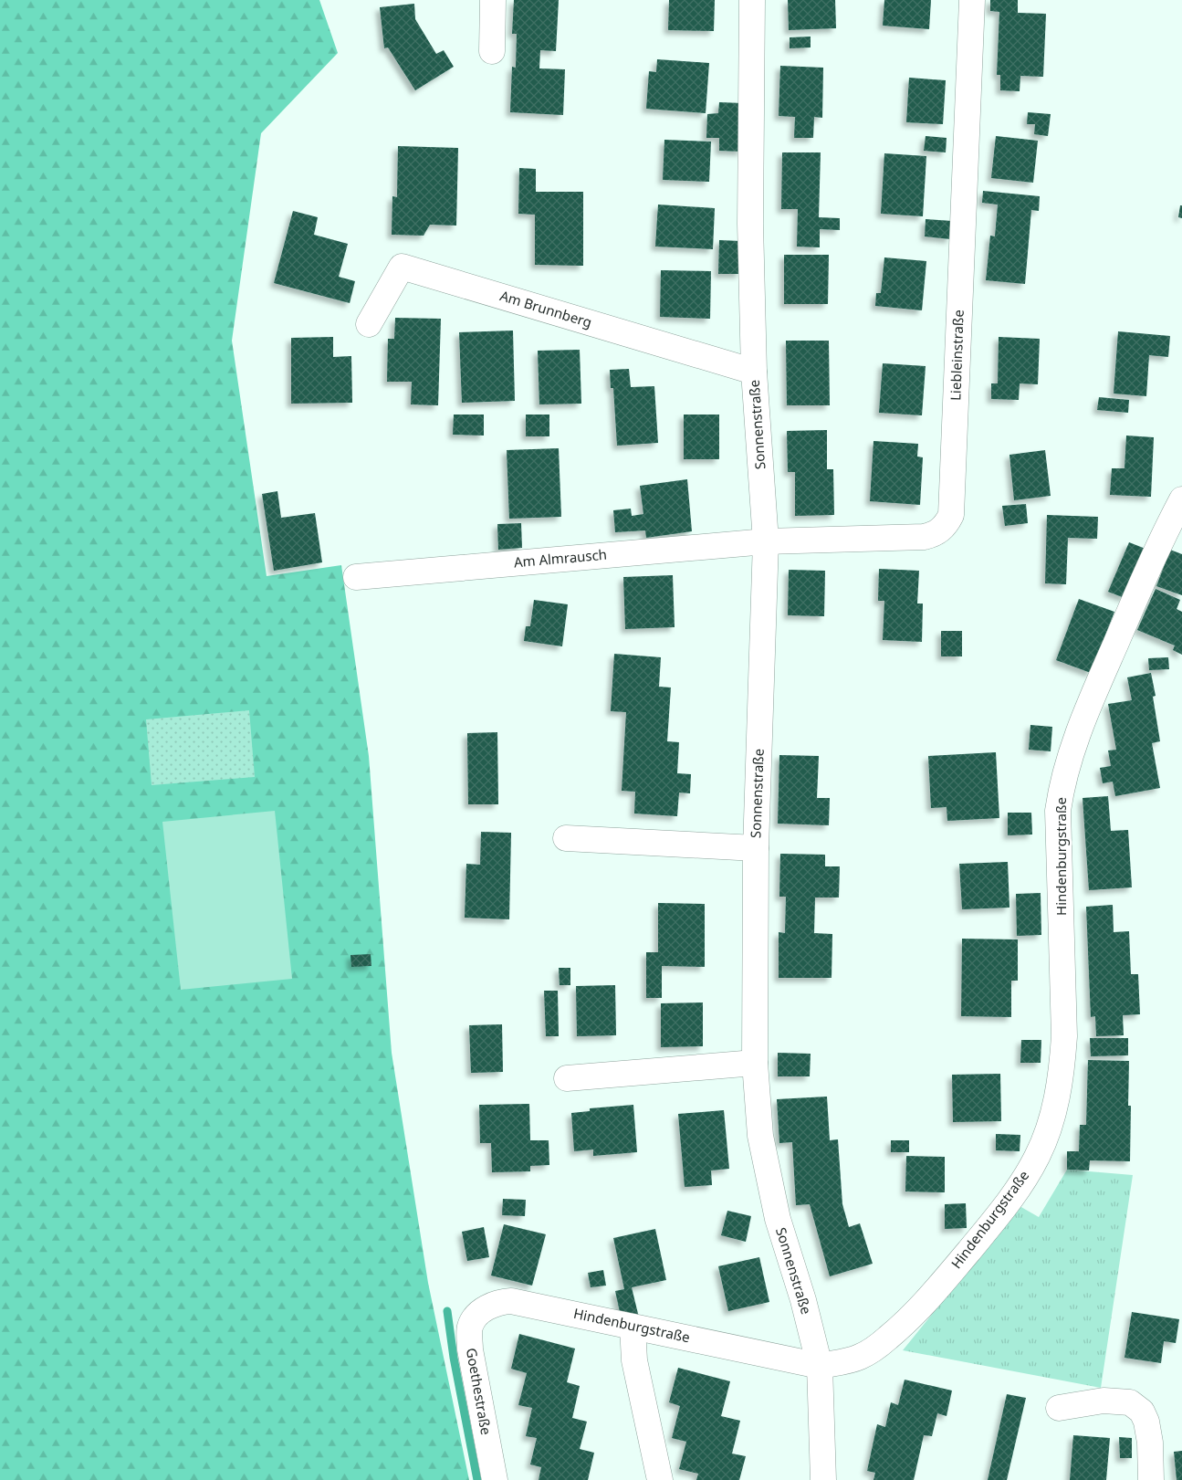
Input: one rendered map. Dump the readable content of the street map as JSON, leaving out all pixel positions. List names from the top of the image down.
{
  "streets": {
    "street": [
      "Am Brunnberg",
      "Liebleinstraße",
      "Sonnenstraße",
      "Am Almrausch",
      "Hindenburgstraße",
      "Goethestraße"
    ]
  },
  "crossings": [
    ["Am Brunnberg", "Sonnenstraße"],
    ["Liebleinstraße", "Sonnenstraße"],
    ["Liebleinstraße", "Am Almrausch"],
    ["Sonnenstraße", "Am Almrausch"],
    ["Sonnenstraße", "Hindenburgstraße"],
    ["Hindenburgstraße", "Goethestraße"]
  ]
}
